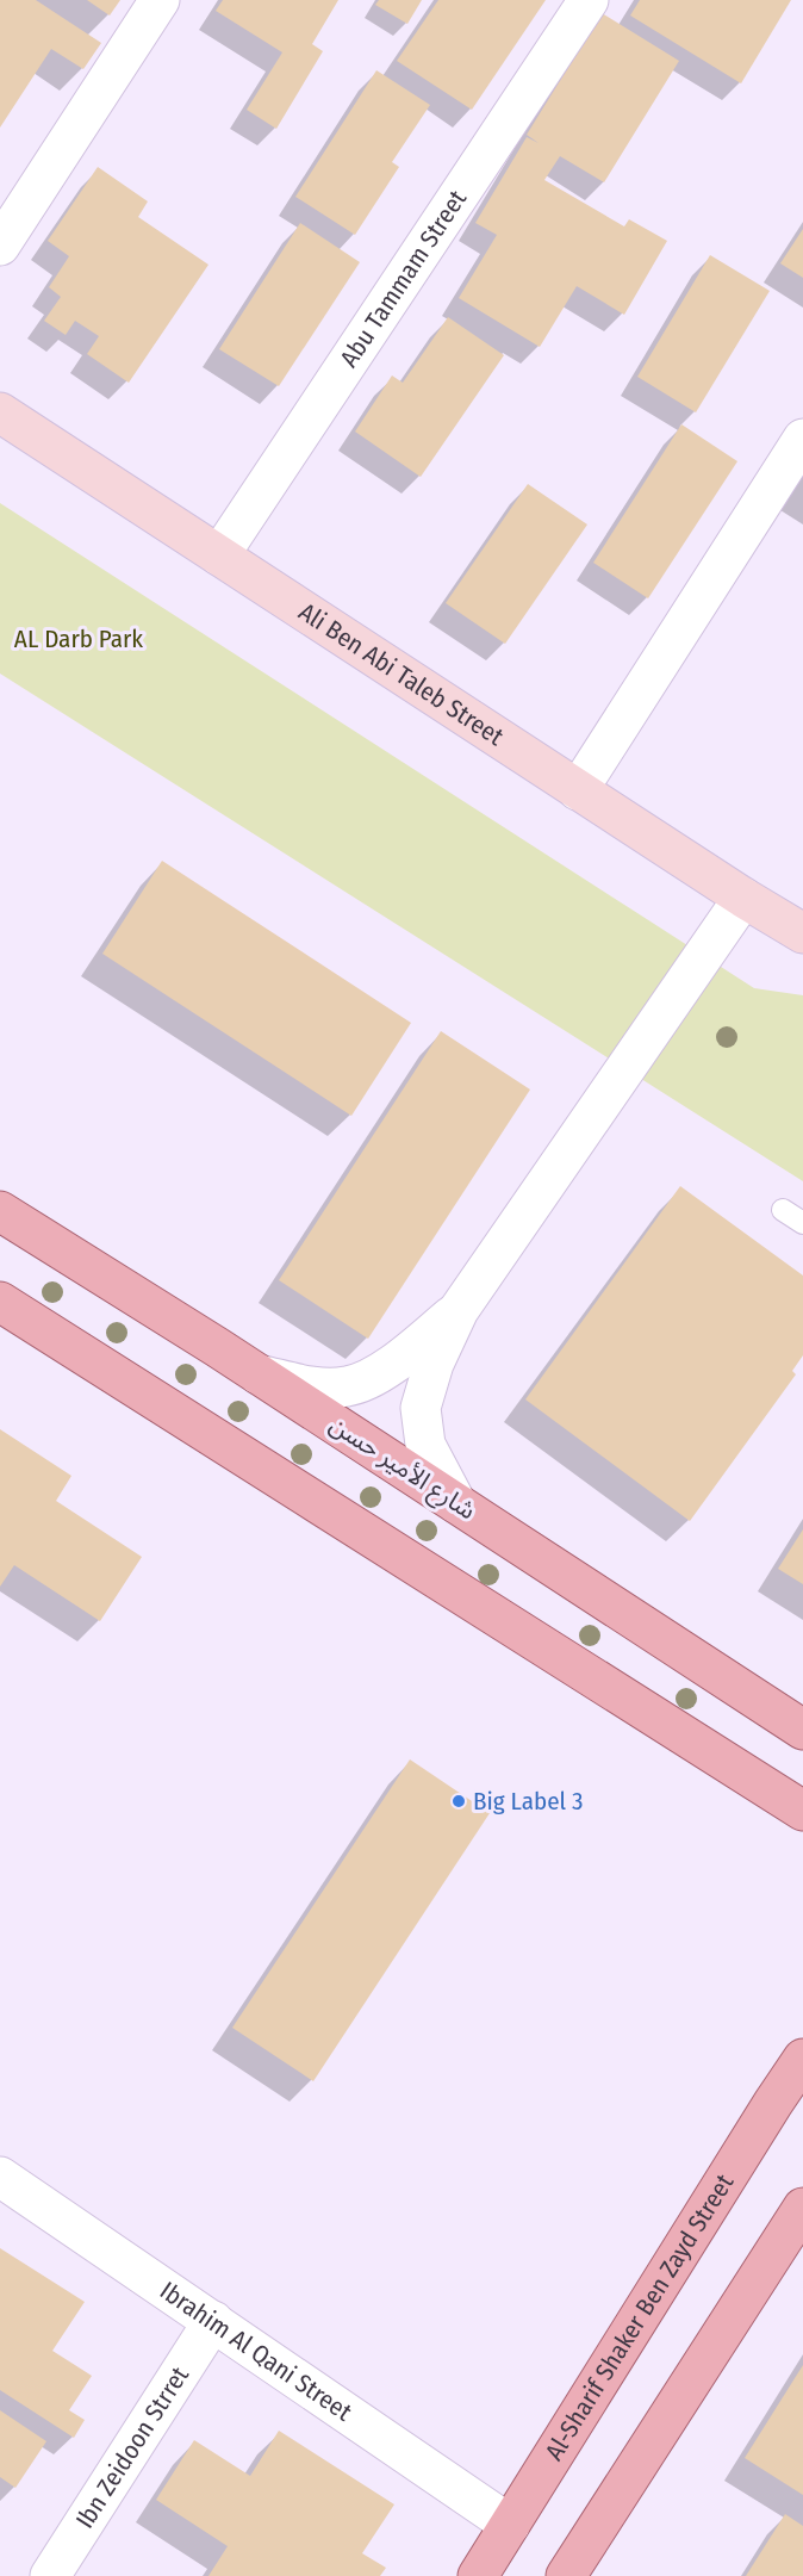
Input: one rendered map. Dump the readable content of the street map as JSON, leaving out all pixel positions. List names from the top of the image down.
{
  "streets": {
    "main road": ["Ali Ben Abi Taleb Street", "شارع الأمير حسن", "Al-Sharif Shaker Ben Zayd Street"],
    "street": ["Abu Tammam Street", "Ibrahim Al Qani Street", "Ibn Zeidoon Strret"]
  },
  "crossings": [
    ["Abu Tammam Street", "Ali Ben Abi Taleb Street"],
    ["Al-Sharif Shaker Ben Zayd Street", "Ibrahim Al Qani Street"],
    ["Ibrahim Al Qani Street", "Ibn Zeidoon Strret"]
  ],
  "parks": ["AL Darb Park"],
  "places": ["Big Label 3"]
}
